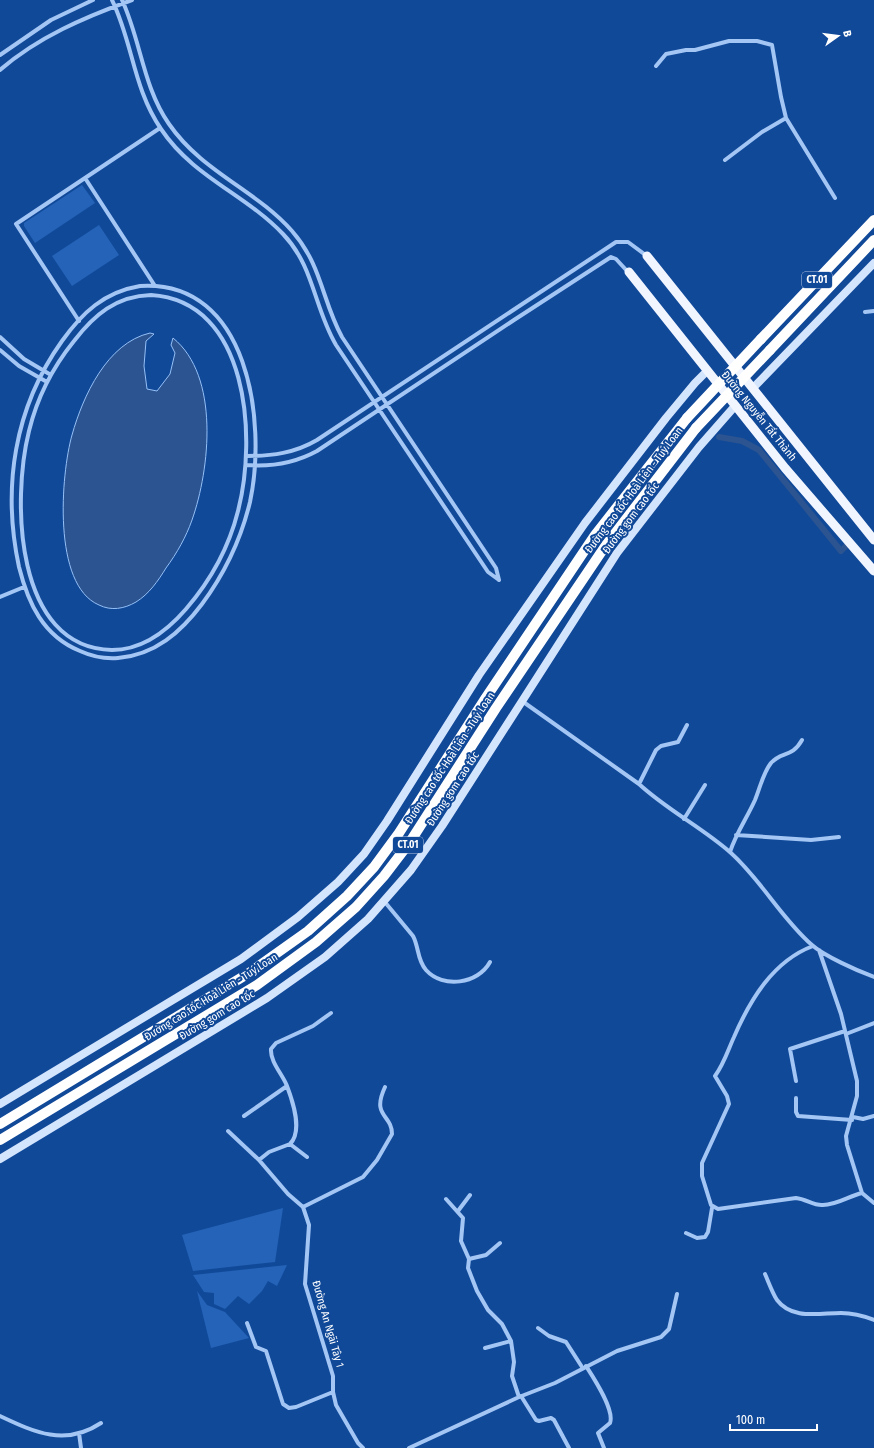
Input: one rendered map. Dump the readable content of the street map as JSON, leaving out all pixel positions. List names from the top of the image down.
{
  "streets": {
    "highway": ["CT.01", "Đường cao tốc Hoà Liên - Tuý Loan"],
    "main road": ["Đường Nguyễn Tất Thành", "Đường gom cao tốc"],
    "street": ["Đường An Ngãi Tây 1"]
  },
  "crossings": [
    ["Đường Nguyễn Tất Thành", "Đường gom cao tốc"]
  ],
  "scale_bar": "100 m",
  "north": "right"
}
